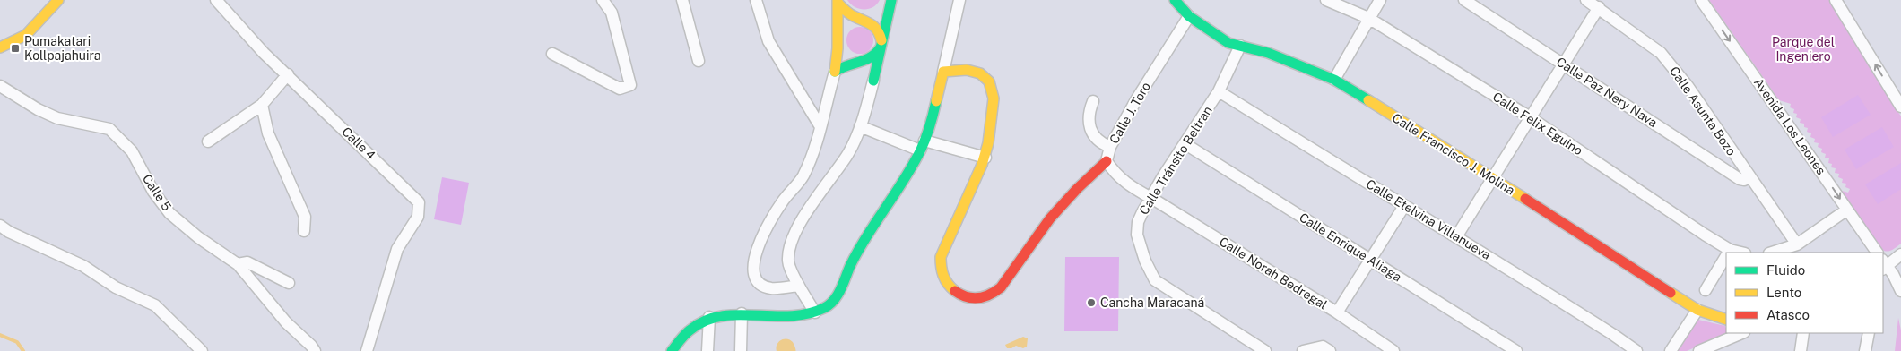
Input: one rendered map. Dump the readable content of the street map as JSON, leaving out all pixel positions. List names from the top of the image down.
{
  "streets": {
    "street": [
      "Calle Paz Nery Nava",
      "Calle Asunta Bozo",
      "Calle J. Toro",
      "Calle Felix Eguino",
      "Avenida Los Leones",
      "Calle 4",
      "Calle Francisco J. Molina",
      "Calle Tránsito Beltran",
      "Calle 5",
      "Calle Etelvina Villanueva",
      "Calle Enrique Aliaga",
      "Calle Norah Bedregal"
    ]
  },
  "crossings": [
    ["Calle Paz Nery Nava", "Calle Asunta Bozo"],
    ["Calle J. Toro", "Calle Francisco J. Molina"],
    ["Calle Francisco J. Molina", "Calle Tránsito Beltran"],
    ["Calle Tránsito Beltran", "Calle Etelvina Villanueva"],
    ["Calle Tránsito Beltran", "Calle Enrique Aliaga"],
    ["Calle Tránsito Beltran", "Calle Norah Bedregal"]
  ],
  "one_way": ["Avenida Los Leones"],
  "parks": ["Parque del Ingeniero"],
  "places": {
    "transit": ["Pumakatari Kollpajahuira"],
    "other": ["Cancha Maracaná"]
  },
  "legend": ["Fluido", "Lento", "Atasco"]
}
